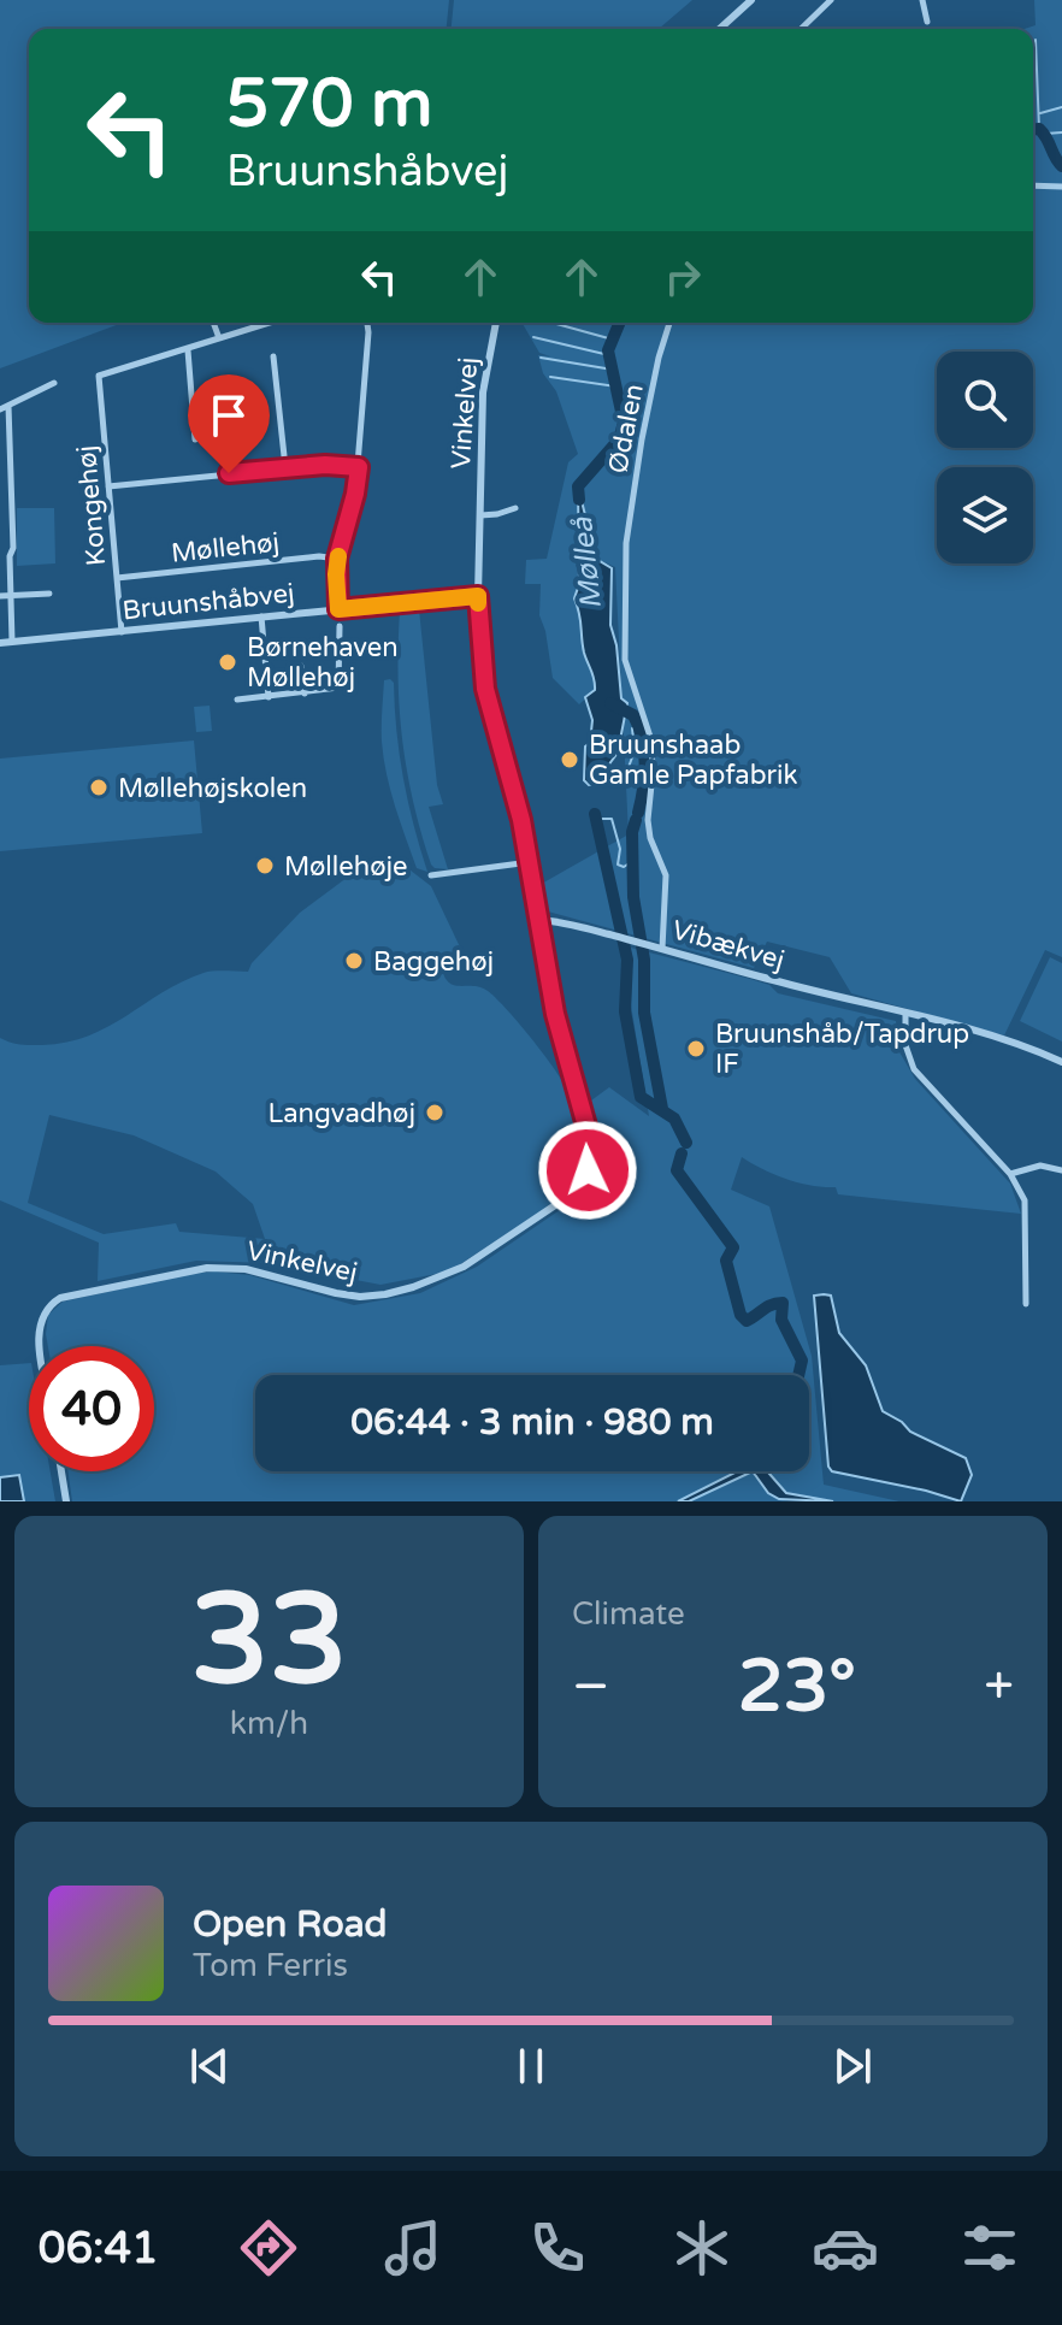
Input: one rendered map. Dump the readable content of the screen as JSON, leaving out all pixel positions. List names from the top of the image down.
{
  "streets": {
    "street": [
      "Vinkelvej",
      "Ødalen",
      "Kongehøj",
      "Møllehøj",
      "Bruunshåbvej",
      "Vibækvej"
    ]
  },
  "crossings": [
    ["Vinkelvej", "Bruunshåbvej"],
    ["Vinkelvej", "Vibækvej"],
    ["Ødalen", "Vibækvej"],
    ["Kongehøj", "Møllehøj"],
    ["Kongehøj", "Bruunshåbvej"]
  ],
  "water": ["Mølleå"],
  "places": [
    "Børnehaven Møllehøj",
    "Bruunshaab Gamle Papfabrik",
    "Møllehøjskolen",
    "Møllehøje",
    "Baggehøj",
    "Bruunshåb/Tapdrup IF",
    "Langvadhøj"
  ],
  "page": {
    "turn": ["570 m", "Bruunshåbvej"],
    "limit": "40",
    "trip": "06:44 · 3 min · 980 m",
    "tile": [
      ["33", "km/h"],
      "Climate"
    ],
    "heat": ["−", "23°", "+"],
    "song": ["Open Road", "Tom Ferris"],
    "tabs": "06:41"
  }
}
